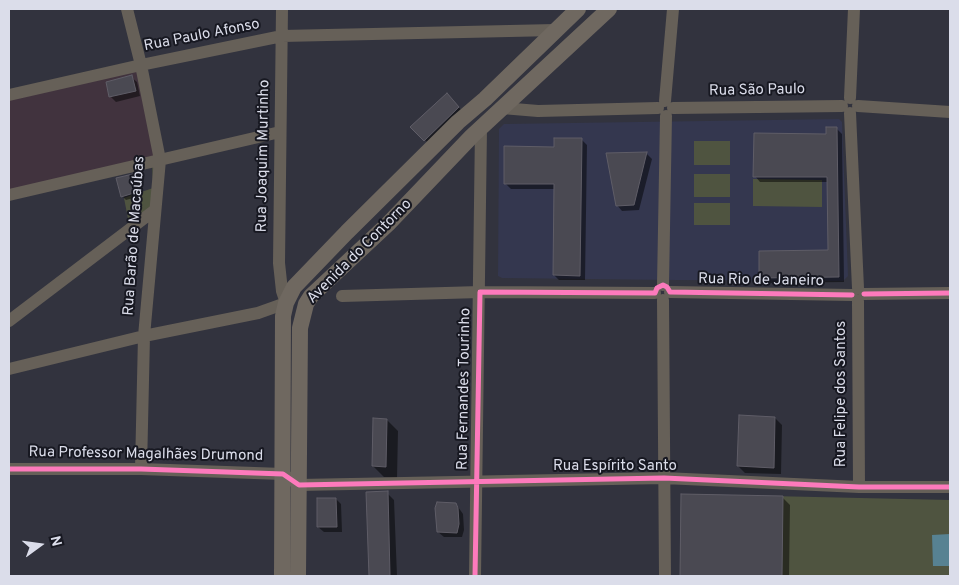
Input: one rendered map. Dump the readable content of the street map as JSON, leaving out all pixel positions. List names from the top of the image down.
{
  "streets": {
    "main road": ["Avenida do Contorno"],
    "street": [
      "Rua Paulo Afonso",
      "Rua São Paulo",
      "Rua Joaquim Murtinho",
      "Rua Barão de Macaúbas",
      "Rua Rio de Janeiro",
      "Rua Fernandes Tourinho",
      "Rua Felipe dos Santos",
      "Rua Professor Magalhães Drumond",
      "Rua Espírito Santo"
    ]
  },
  "crossings": [
    ["Rua Paulo Afonso", "Rua Joaquim Murtinho"],
    ["Rua Paulo Afonso", "Rua Barão de Macaúbas"],
    ["Rua Paulo Afonso", "Avenida do Contorno"],
    ["Rua São Paulo", "Avenida do Contorno"],
    ["Rua São Paulo", "Rua Felipe dos Santos"],
    ["Rua Joaquim Murtinho", "Avenida do Contorno"],
    ["Rua Barão de Macaúbas", "Rua Professor Magalhães Drumond"],
    ["Avenida do Contorno", "Rua Fernandes Tourinho"],
    ["Avenida do Contorno", "Rua Professor Magalhães Drumond"],
    ["Avenida do Contorno", "Rua Espírito Santo"],
    ["Rua Rio de Janeiro", "Rua Fernandes Tourinho"],
    ["Rua Rio de Janeiro", "Rua Felipe dos Santos"],
    ["Rua Fernandes Tourinho", "Rua Espírito Santo"],
    ["Rua Felipe dos Santos", "Rua Espírito Santo"]
  ],
  "north": "right"
}
